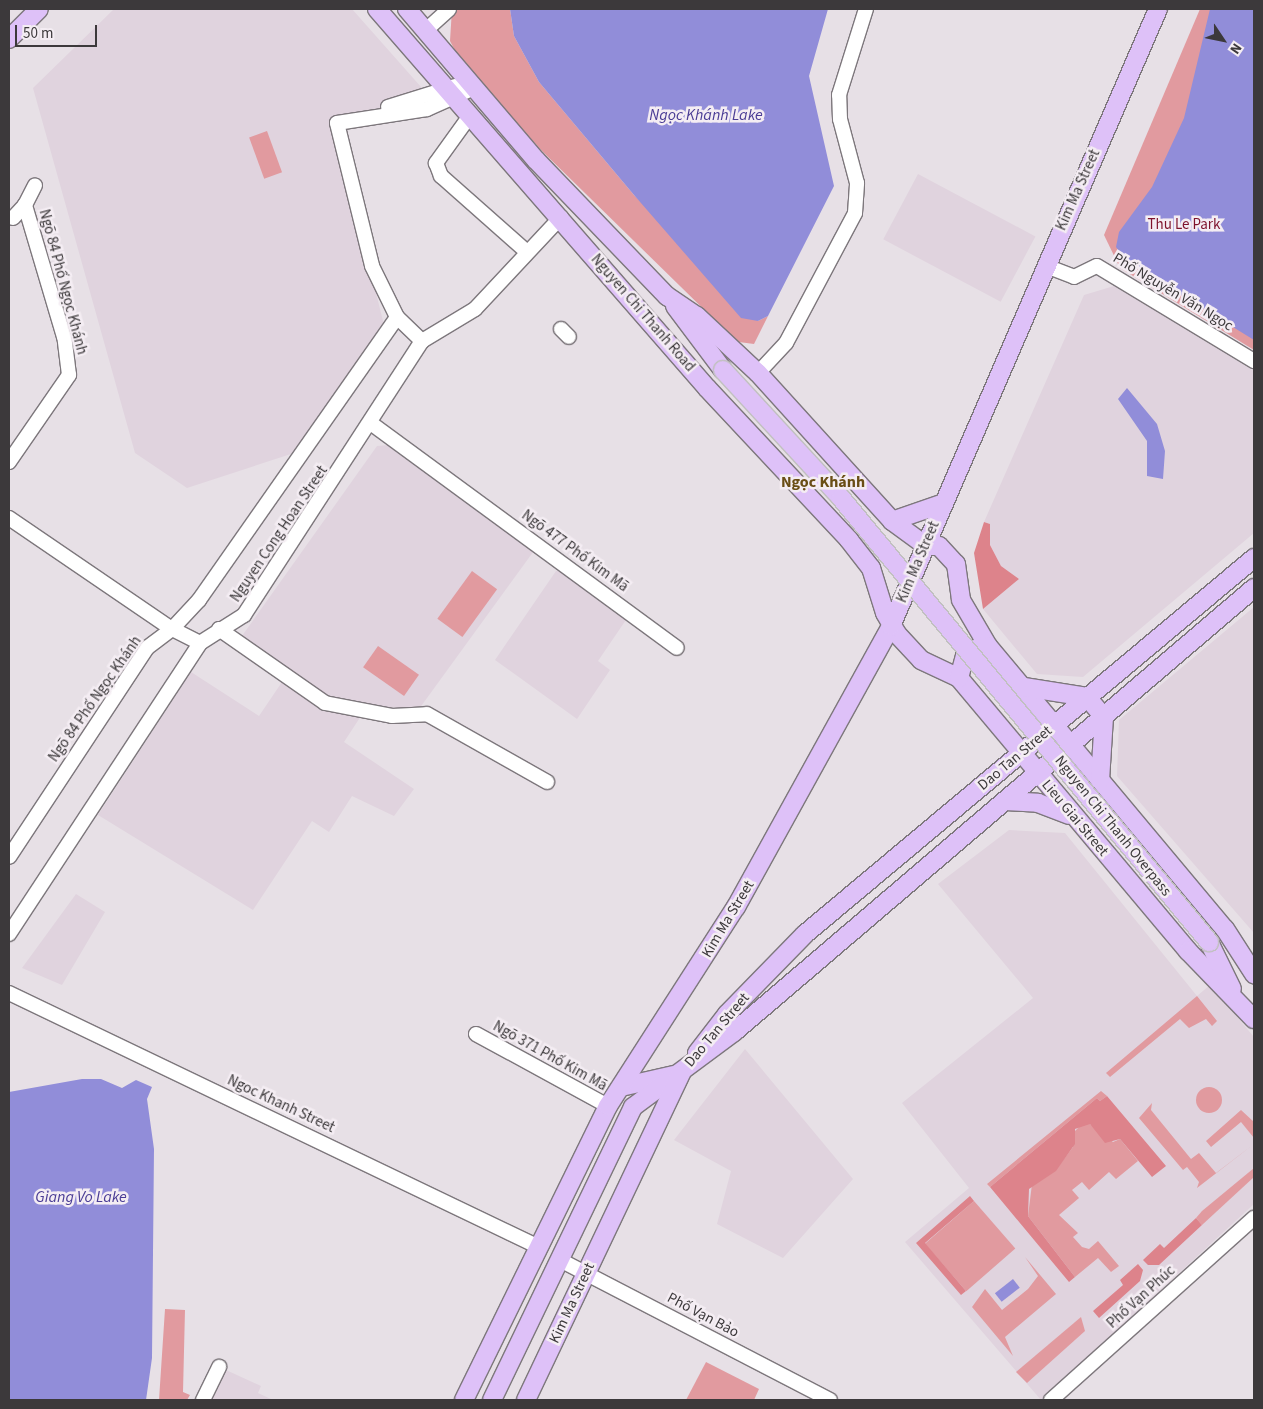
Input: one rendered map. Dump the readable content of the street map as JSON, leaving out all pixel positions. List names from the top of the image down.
{
  "streets": {
    "main road": [
      "Kim Ma Street",
      "Nguyen Chi Thanh Road",
      "Dao Tan Street",
      "Lieu Giai Street",
      "Nguyen Chi Thanh Overpass"
    ],
    "street": [
      "Ngõ 84 Phố Ngọc Khánh",
      "Phố Nguyễn Văn Ngọc",
      "Nguyen Cong Hoan Street",
      "Ngõ 477 Phố Kim Mã",
      "Ngõ 371 Phố Kim Mã",
      "Ngoc Khanh Street",
      "Phố Vạn Phúc",
      "Phố Vạn Bảo"
    ]
  },
  "crossings": [
    ["Kim Ma Street", "Phố Nguyễn Văn Ngọc"],
    ["Kim Ma Street", "Nguyen Chi Thanh Road"],
    ["Kim Ma Street", "Dao Tan Street"],
    ["Kim Ma Street", "Lieu Giai Street"],
    ["Kim Ma Street", "Ngõ 371 Phố Kim Mã"],
    ["Kim Ma Street", "Ngoc Khanh Street"],
    ["Kim Ma Street", "Phố Vạn Bảo"],
    ["Ngõ 84 Phố Ngọc Khánh", "Nguyen Cong Hoan Street"],
    ["Nguyen Chi Thanh Road", "Nguyen Cong Hoan Street"],
    ["Nguyen Chi Thanh Road", "Lieu Giai Street"],
    ["Nguyen Chi Thanh Road", "Nguyen Chi Thanh Overpass"],
    ["Nguyen Cong Hoan Street", "Ngõ 477 Phố Kim Mã"],
    ["Dao Tan Street", "Lieu Giai Street"],
    ["Lieu Giai Street", "Nguyen Chi Thanh Overpass"]
  ],
  "districts": ["Ngọc Khánh"],
  "water": ["Ngọc Khánh Lake", "Giang Vo Lake"],
  "parks": ["Thu Le Park"],
  "scale_bar": "50 m",
  "north": "bottom right"
}
